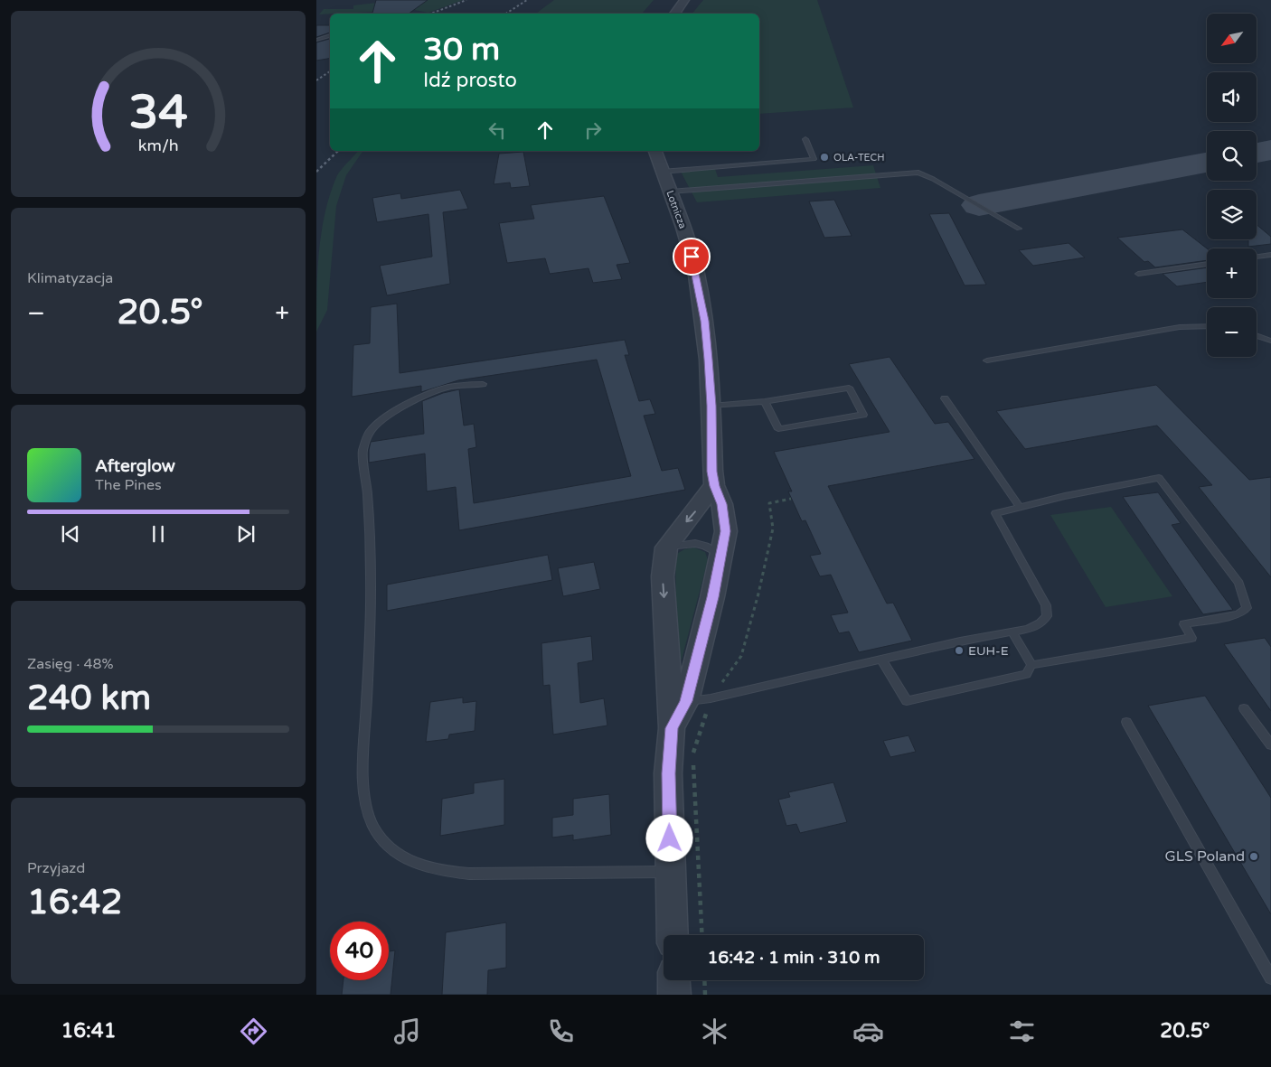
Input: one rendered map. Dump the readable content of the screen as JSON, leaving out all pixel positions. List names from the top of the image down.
{
  "streets": {
    "street": ["Lotnicza"]
  },
  "places": ["OLA-TECH", "EUH-E", "GLS Poland"],
  "north": "bottom left",
  "page": {
    "map_buttons": ["+", "−"],
    "turn": ["30 m", "Idź prosto"],
    "tile": [
      "Klimatyzacja",
      ["Zasięg · 48%", "240 km"],
      ["Przyjazd", "16:42"]
    ],
    "heat": ["−", "20.5°", "+"],
    "song": ["Afterglow", "The Pines"],
    "limit": "40",
    "trip": "16:42 · 1 min · 310 m",
    "tabs": ["16:41", "20.5°"],
    "gauge": ["34", "km/h"]
  }
}
